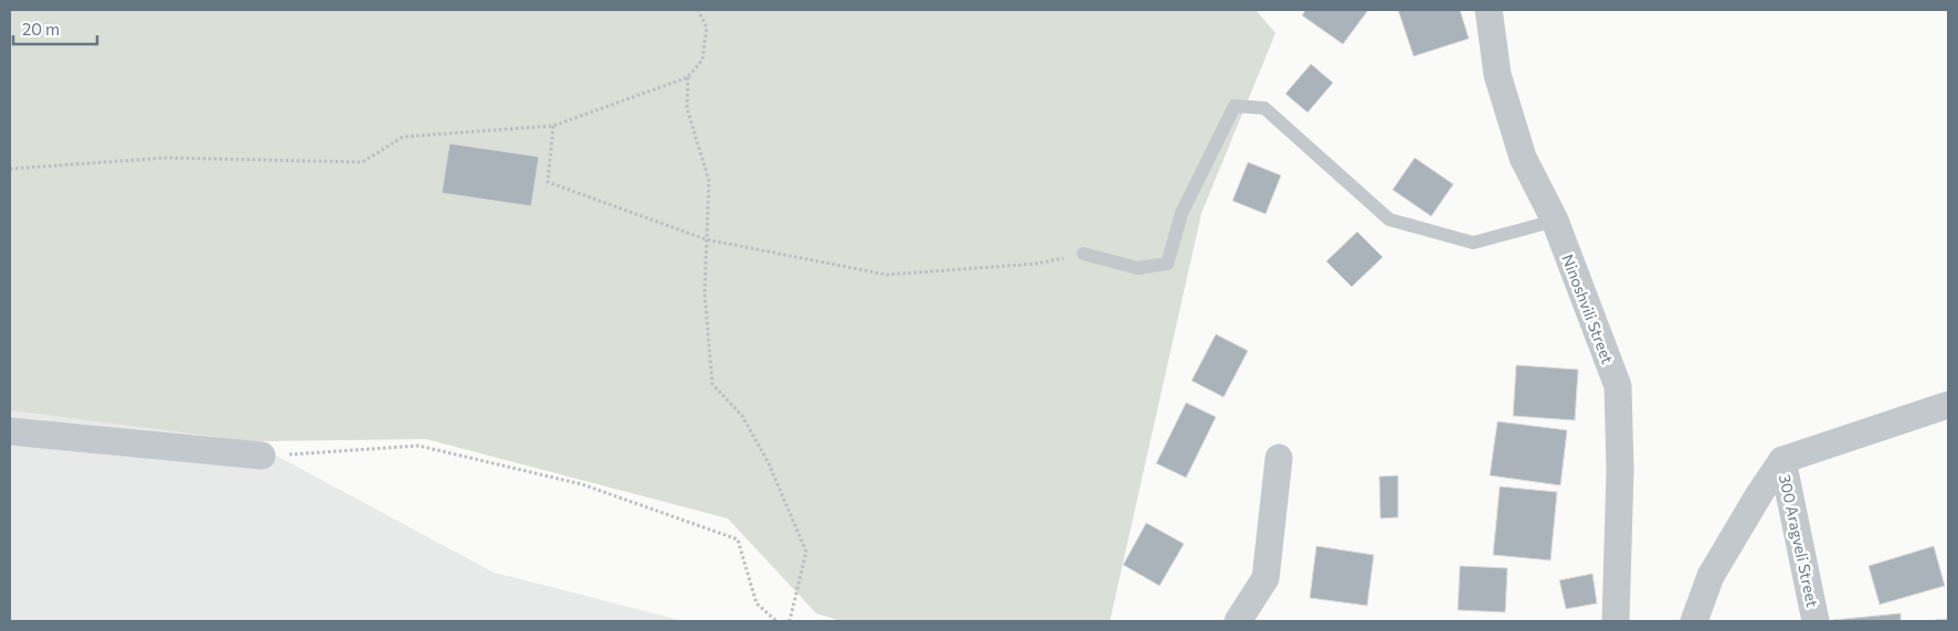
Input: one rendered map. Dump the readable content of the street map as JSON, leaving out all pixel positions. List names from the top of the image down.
{
  "streets": {
    "street": ["Ninoshvili Street", "300 Aragveli Street"]
  },
  "scale_bar": "20 m"
}
